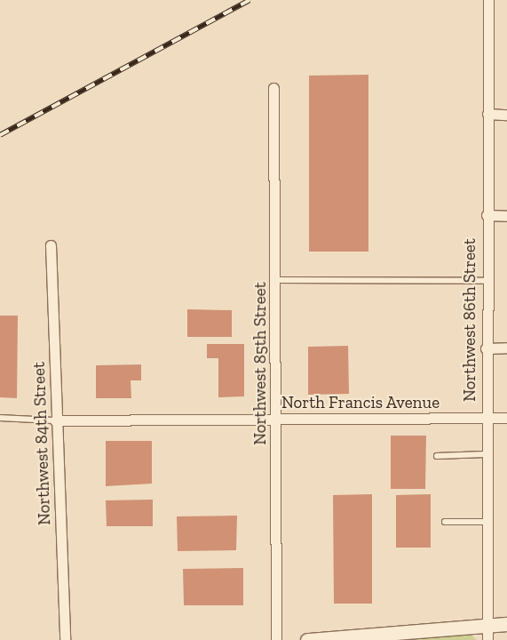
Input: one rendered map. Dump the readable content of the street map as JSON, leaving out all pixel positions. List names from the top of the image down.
{
  "streets": {
    "street": [
      "Northwest 86th Street",
      "Northwest 85th Street",
      "North Francis Avenue",
      "Northwest 84th Street"
    ]
  },
  "crossings": [
    ["Northwest 86th Street", "North Francis Avenue"],
    ["Northwest 85th Street", "North Francis Avenue"],
    ["North Francis Avenue", "Northwest 84th Street"]
  ]
}
